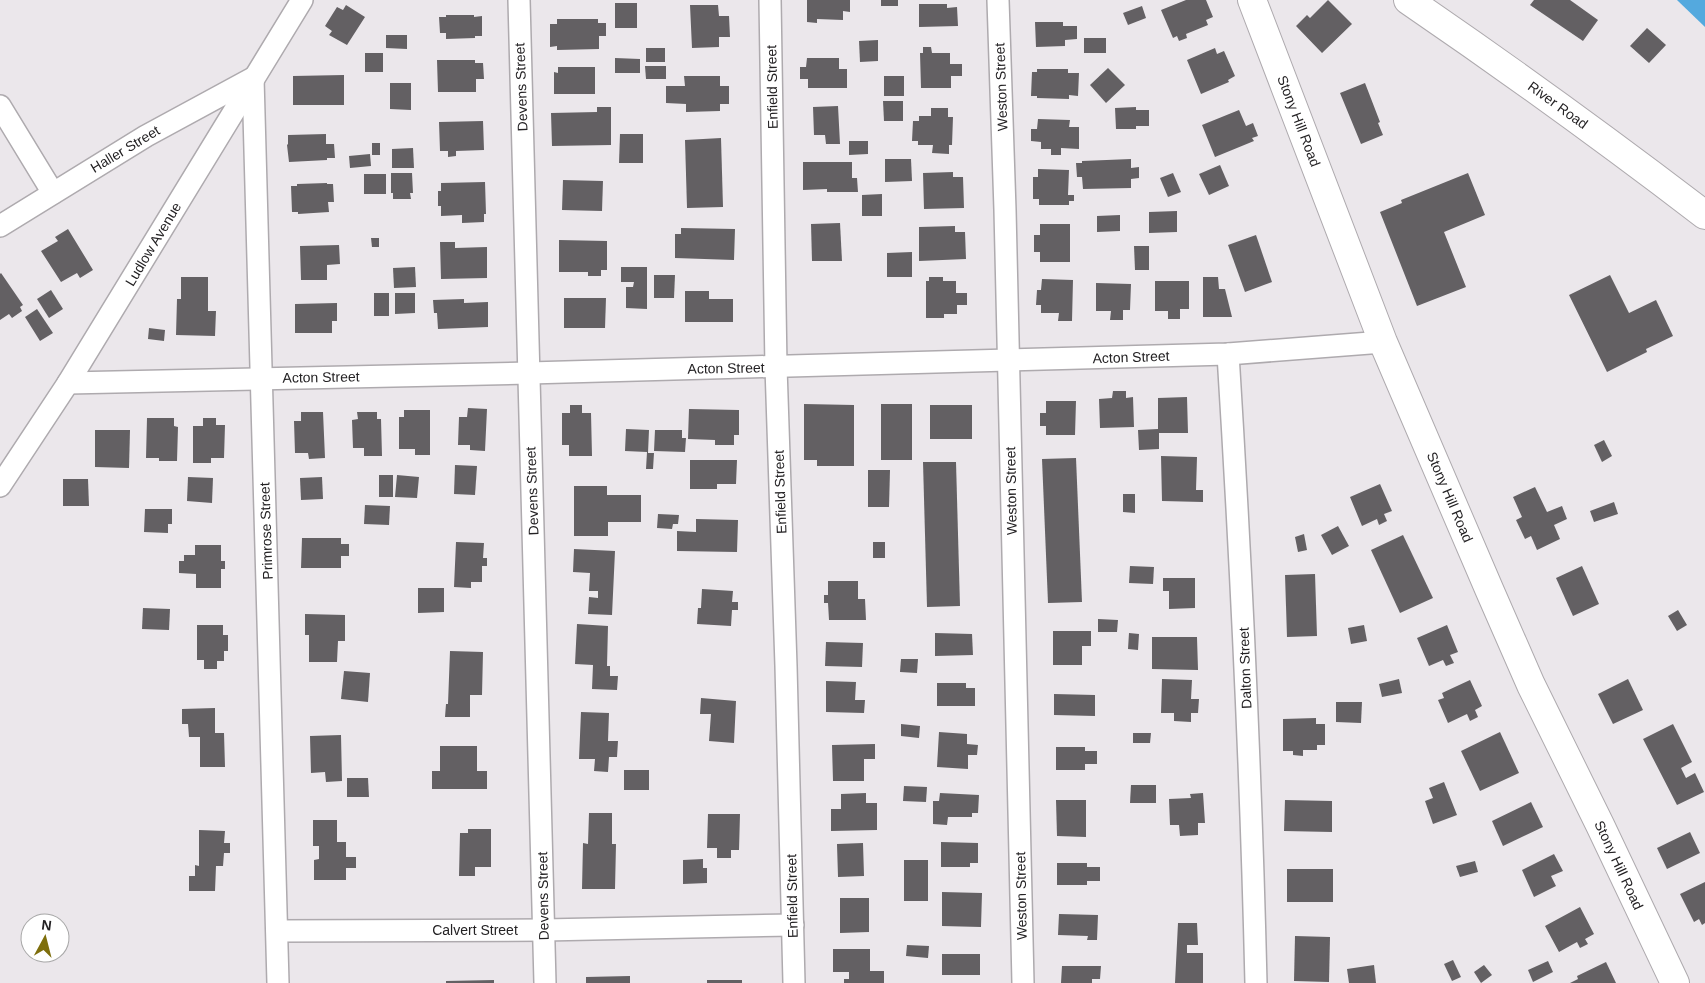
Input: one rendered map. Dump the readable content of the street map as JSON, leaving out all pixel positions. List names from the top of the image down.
{
  "streets": {
    "main road": ["River Road", "Stony Hill Road"],
    "street": [
      "Devens Street",
      "Enfield Street",
      "Weston Street",
      "Haller Street",
      "Ludlow Avenue",
      "Acton Street",
      "Primrose Street",
      "Dalton Street",
      "Calvert Street"
    ]
  },
  "crossings": [
    ["Devens Street", "Acton Street"],
    ["Devens Street", "Calvert Street"],
    ["Enfield Street", "Acton Street"],
    ["Enfield Street", "Calvert Street"],
    ["Weston Street", "Acton Street"],
    ["Stony Hill Road", "Acton Street"],
    ["Haller Street", "Ludlow Avenue"],
    ["Haller Street", "Primrose Street"],
    ["Ludlow Avenue", "Acton Street"],
    ["Ludlow Avenue", "Primrose Street"],
    ["Acton Street", "Primrose Street"],
    ["Acton Street", "Dalton Street"],
    ["Primrose Street", "Calvert Street"]
  ],
  "north": "top"
}
